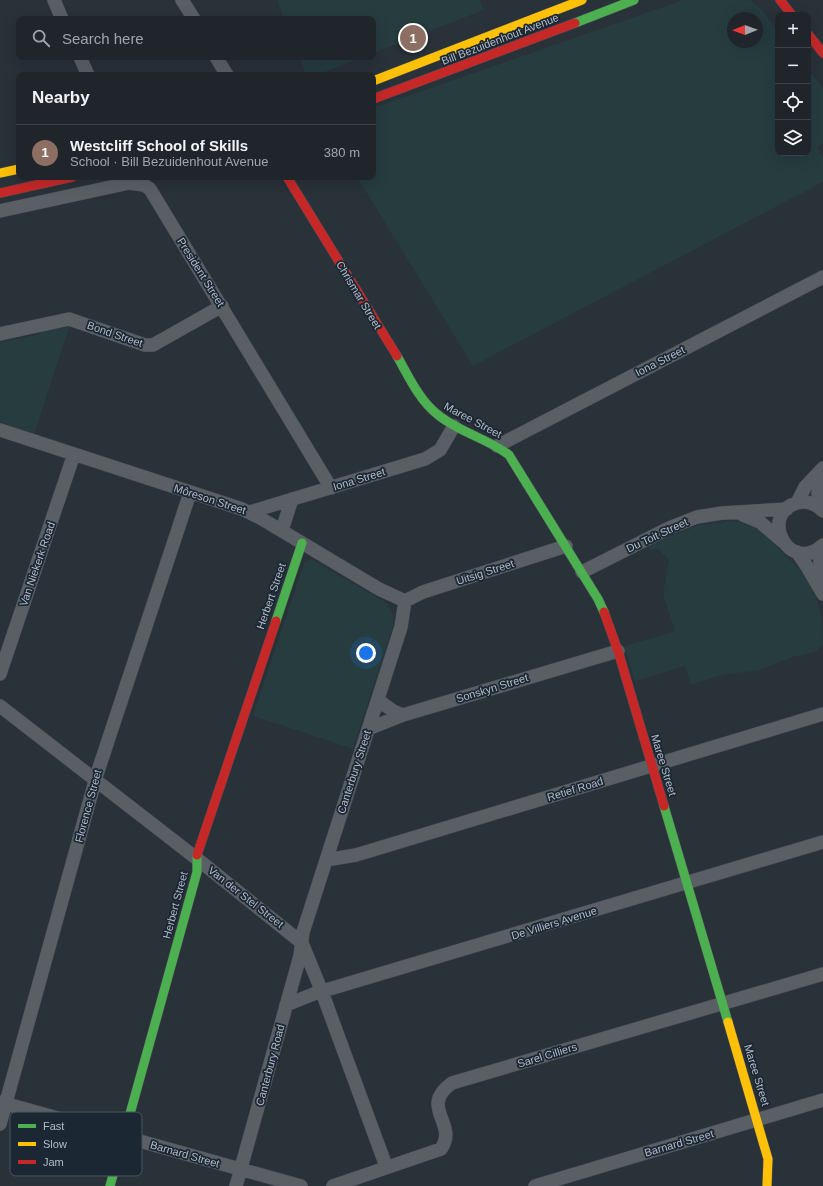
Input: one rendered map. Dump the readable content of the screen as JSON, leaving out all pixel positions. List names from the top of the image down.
{
  "streets": {
    "street": [
      "Bill Bezuidenhout Avenue",
      "President Street",
      "Chrismar Street",
      "Bond Street",
      "Iona Street",
      "Maree Street",
      "Môreson Street",
      "Du Toit Street",
      "Van Niekerk Road",
      "Uitsig Street",
      "Herbert Street",
      "Sonskyn Street",
      "Canterbury Street",
      "Retief Road",
      "Florence Street",
      "Van der Stel Street",
      "De Villiers Avenue",
      "Sarel Cilliers",
      "Canterbury Road",
      "Barnard Street"
    ]
  },
  "crossings": [
    ["President Street", "Bond Street"],
    ["President Street", "Iona Street"],
    ["Chrismar Street", "Maree Street"],
    ["Iona Street", "Maree Street"],
    ["Iona Street", "Môreson Street"],
    ["Maree Street", "Du Toit Street"],
    ["Maree Street", "Uitsig Street"],
    ["Maree Street", "Sonskyn Street"],
    ["Maree Street", "Retief Road"],
    ["Maree Street", "De Villiers Avenue"],
    ["Maree Street", "Sarel Cilliers"],
    ["Maree Street", "Barnard Street"],
    ["Môreson Street", "Van Niekerk Road"],
    ["Môreson Street", "Uitsig Street"],
    ["Môreson Street", "Herbert Street"],
    ["Môreson Street", "Canterbury Street"],
    ["Môreson Street", "Florence Street"],
    ["Uitsig Street", "Canterbury Street"],
    ["Herbert Street", "Van der Stel Street"],
    ["Sonskyn Street", "Canterbury Street"],
    ["Canterbury Street", "Retief Road"],
    ["Canterbury Street", "Van der Stel Street"],
    ["Canterbury Street", "Canterbury Road"],
    ["Florence Street", "Van der Stel Street"],
    ["Florence Street", "Barnard Street"],
    ["Van der Stel Street", "De Villiers Avenue"],
    ["Van der Stel Street", "Sarel Cilliers"],
    ["Van der Stel Street", "Canterbury Road"],
    ["De Villiers Avenue", "Canterbury Road"],
    ["Canterbury Road", "Barnard Street"]
  ],
  "legend": ["Fast", "Slow", "Jam"],
  "north": "left",
  "page": {
    "map_buttons": ["+", "−"],
    "search": "Search here",
    "pins": "1",
    "heading": "Nearby",
    "list": [
      {
        "mark": "1",
        "name": "Westcliff School of Skills",
        "note": "School · Bill Bezuidenhout Avenue",
        "value": "380 m"
      }
    ]
  }
}
